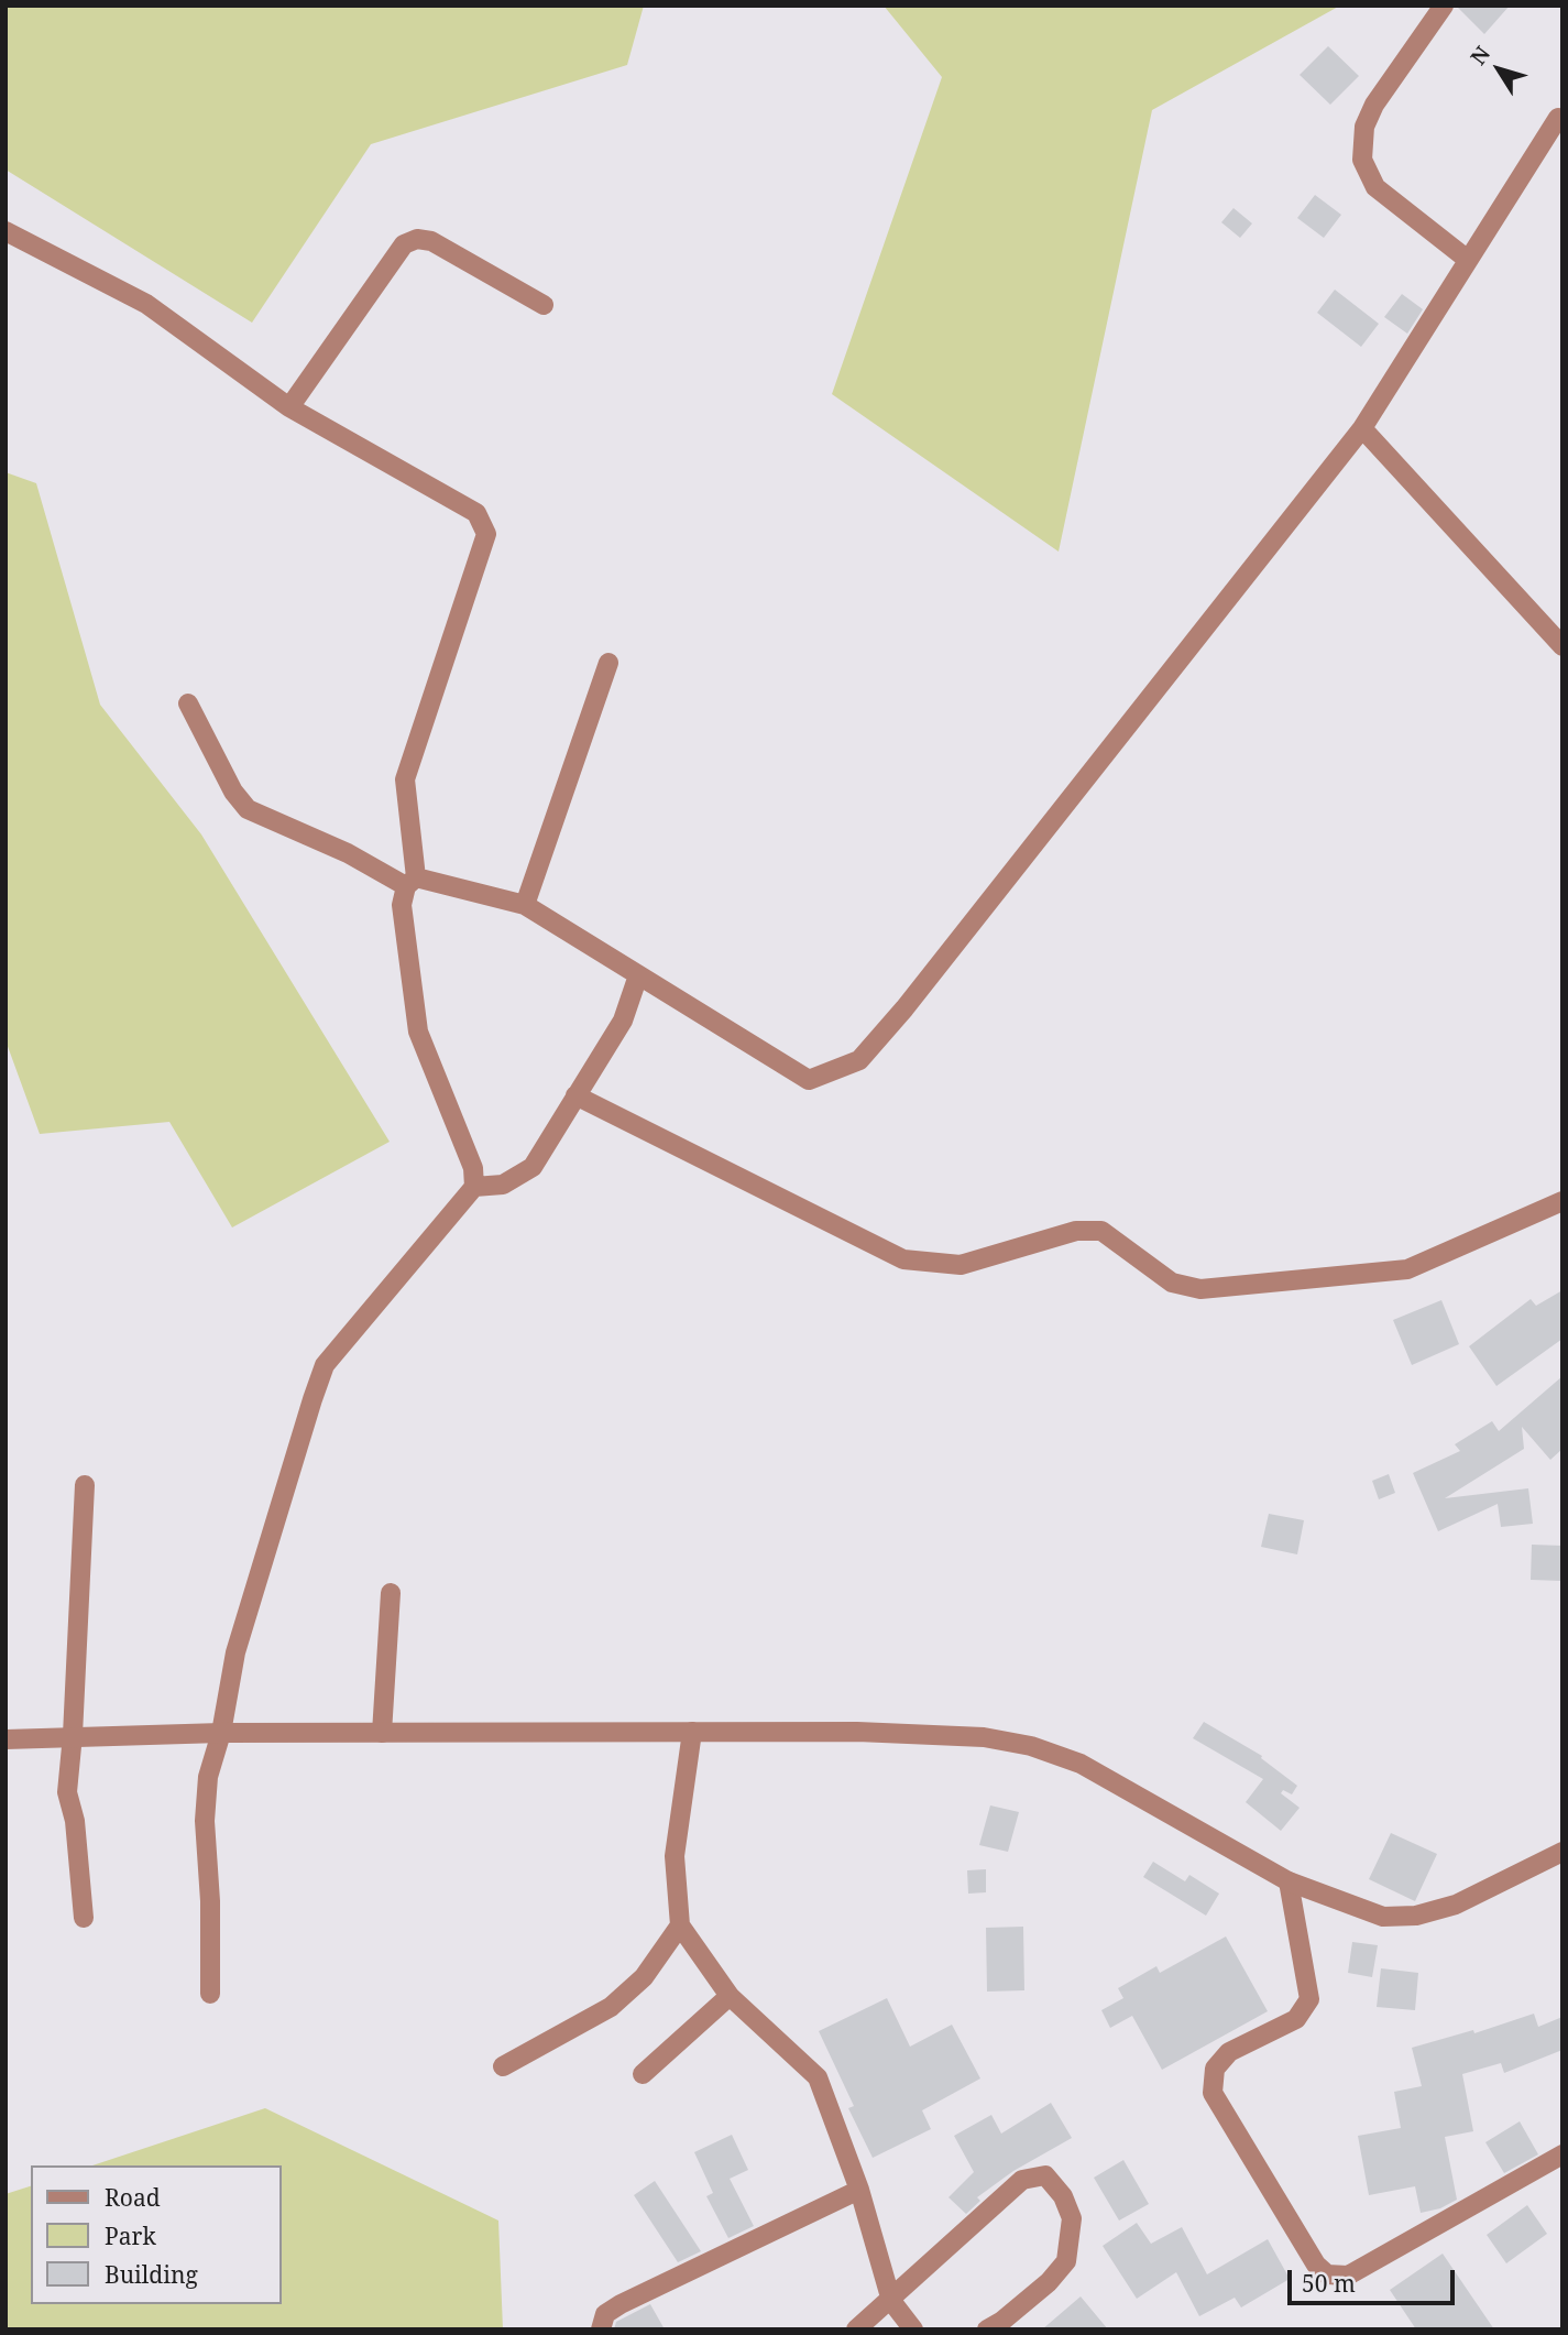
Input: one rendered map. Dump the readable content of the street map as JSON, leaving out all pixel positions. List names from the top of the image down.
{
  "legend": ["Road", "Park", "Building"],
  "scale_bar": "50 m",
  "north": "top left"
}
